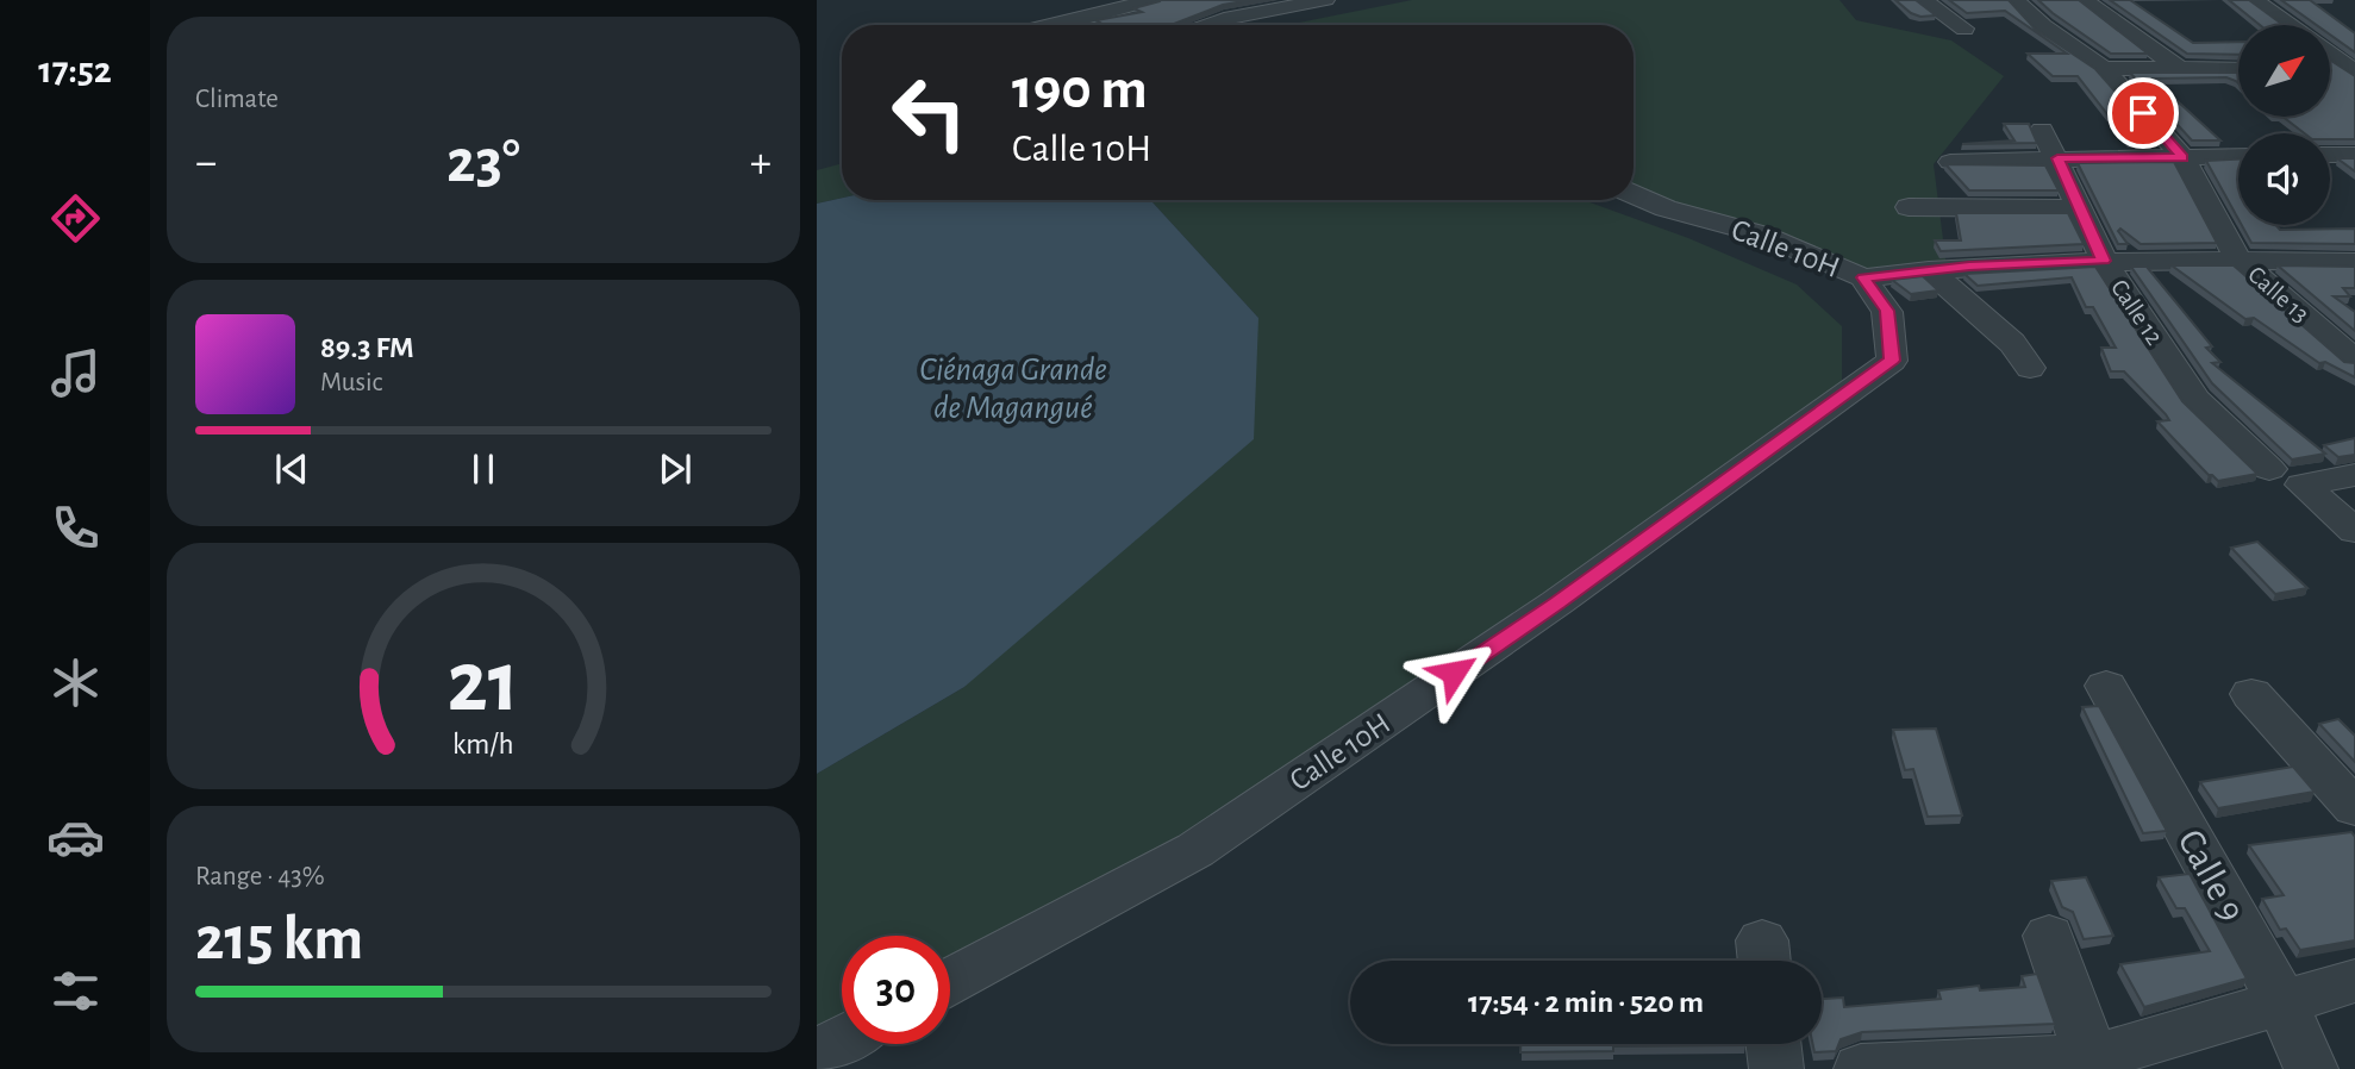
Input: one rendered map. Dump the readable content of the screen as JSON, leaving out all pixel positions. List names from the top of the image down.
{
  "streets": {
    "street": [
      "Calle 10H",
      "Calle 13",
      "Calle 12",
      "Calle 9"
    ]
  },
  "water": ["Ciénaga Grande de Magangué"],
  "north": "top right",
  "page": {
    "tabs": "17:52",
    "tile": [
      "Climate",
      ["Range · 43%", "215 km"]
    ],
    "turn": ["190 m", "Calle 10H"],
    "heat": ["−", "23°", "+"],
    "song": ["89.3 FM", "Music"],
    "limit": "30",
    "trip": "17:54 · 2 min · 520 m",
    "gauge": ["21", "km/h"]
  }
}
